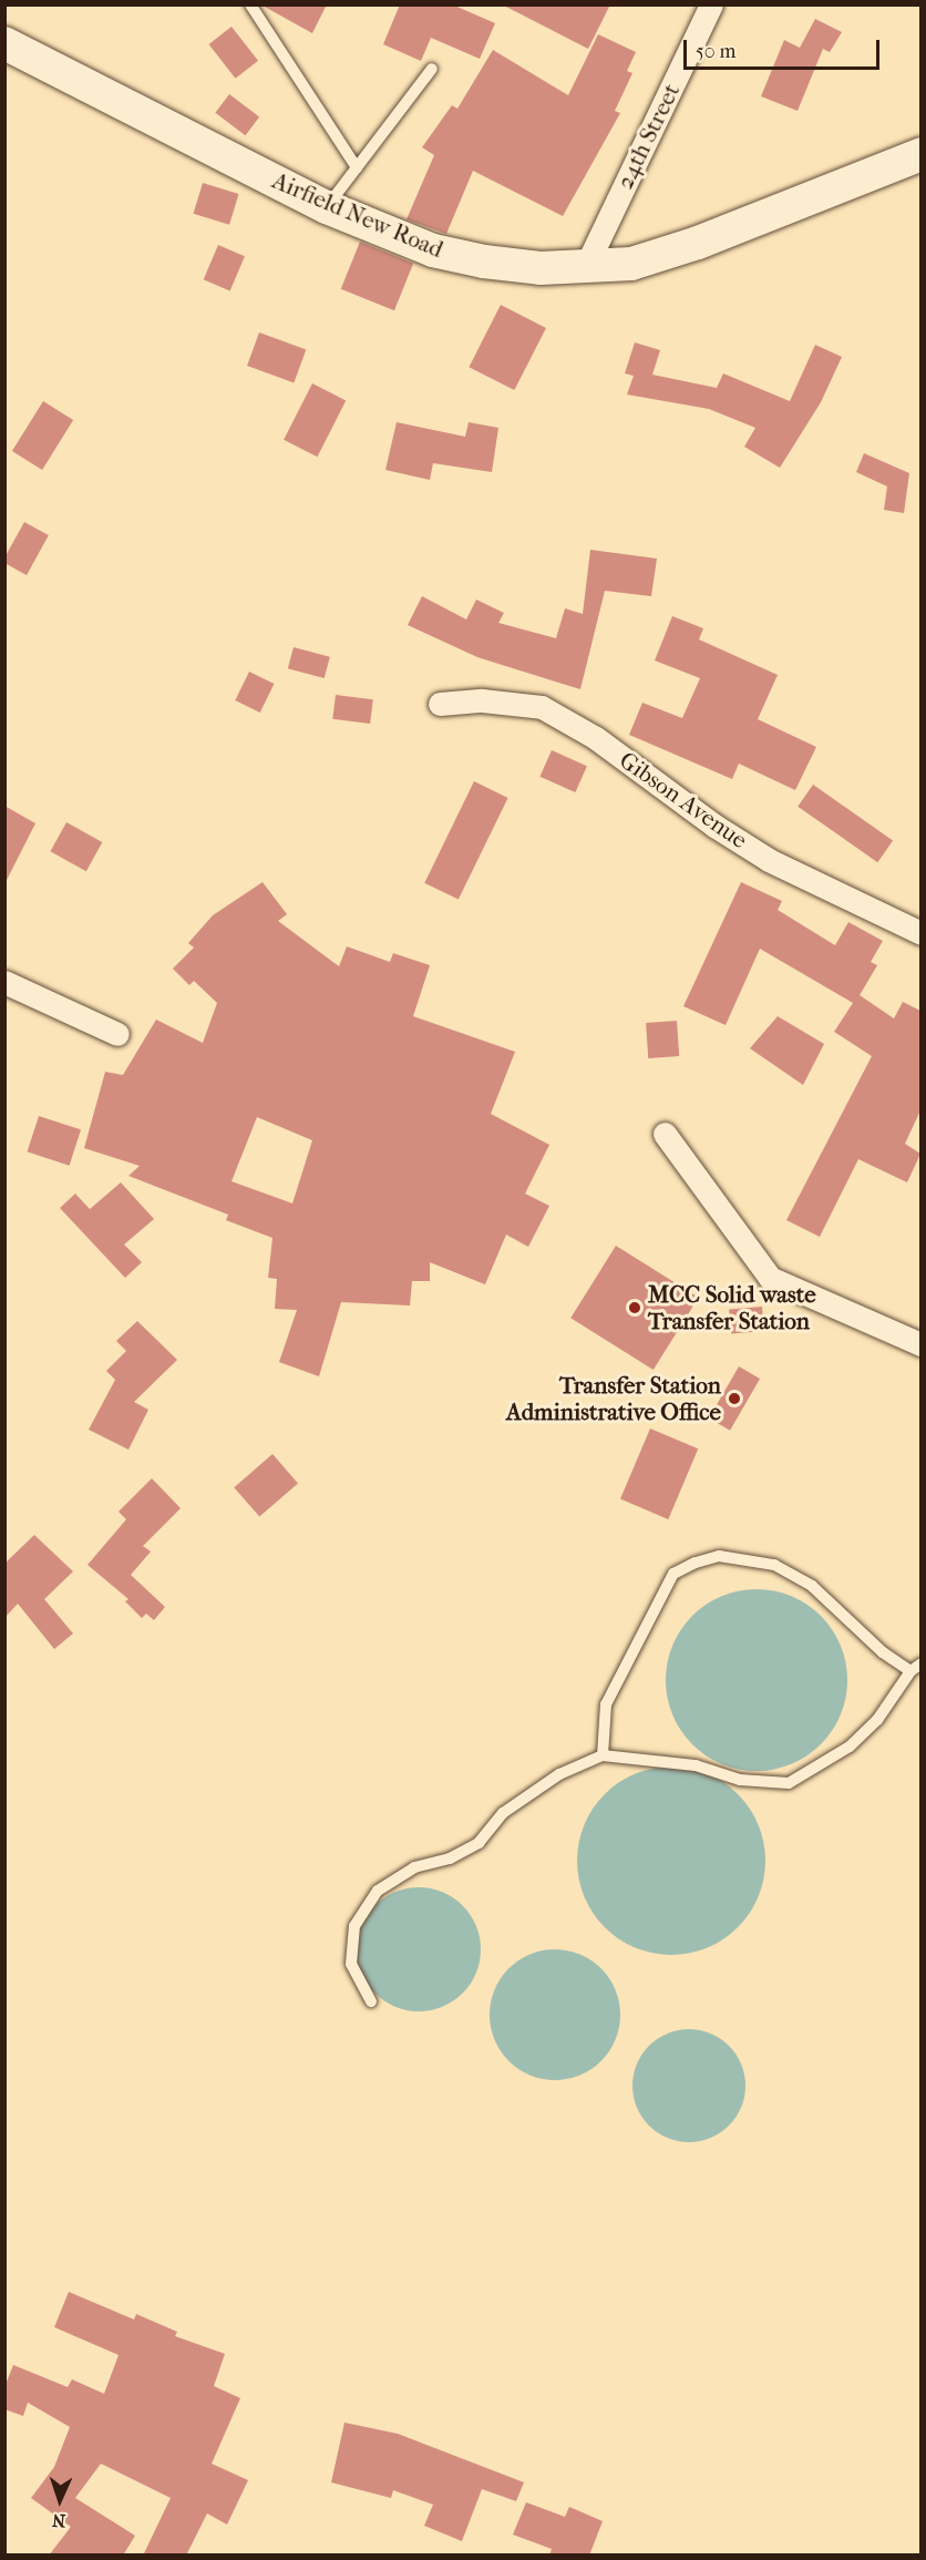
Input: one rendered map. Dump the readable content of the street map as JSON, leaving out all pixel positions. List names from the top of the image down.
{
  "streets": {
    "street": ["24th Street", "Airfield New Road", "Gibson Avenue"]
  },
  "crossings": [
    ["24th Street", "Airfield New Road"]
  ],
  "places": ["MCC Solid waste Transfer Station", "Transfer Station Administrative Office"],
  "scale_bar": "50 m",
  "north": "bottom"
}
